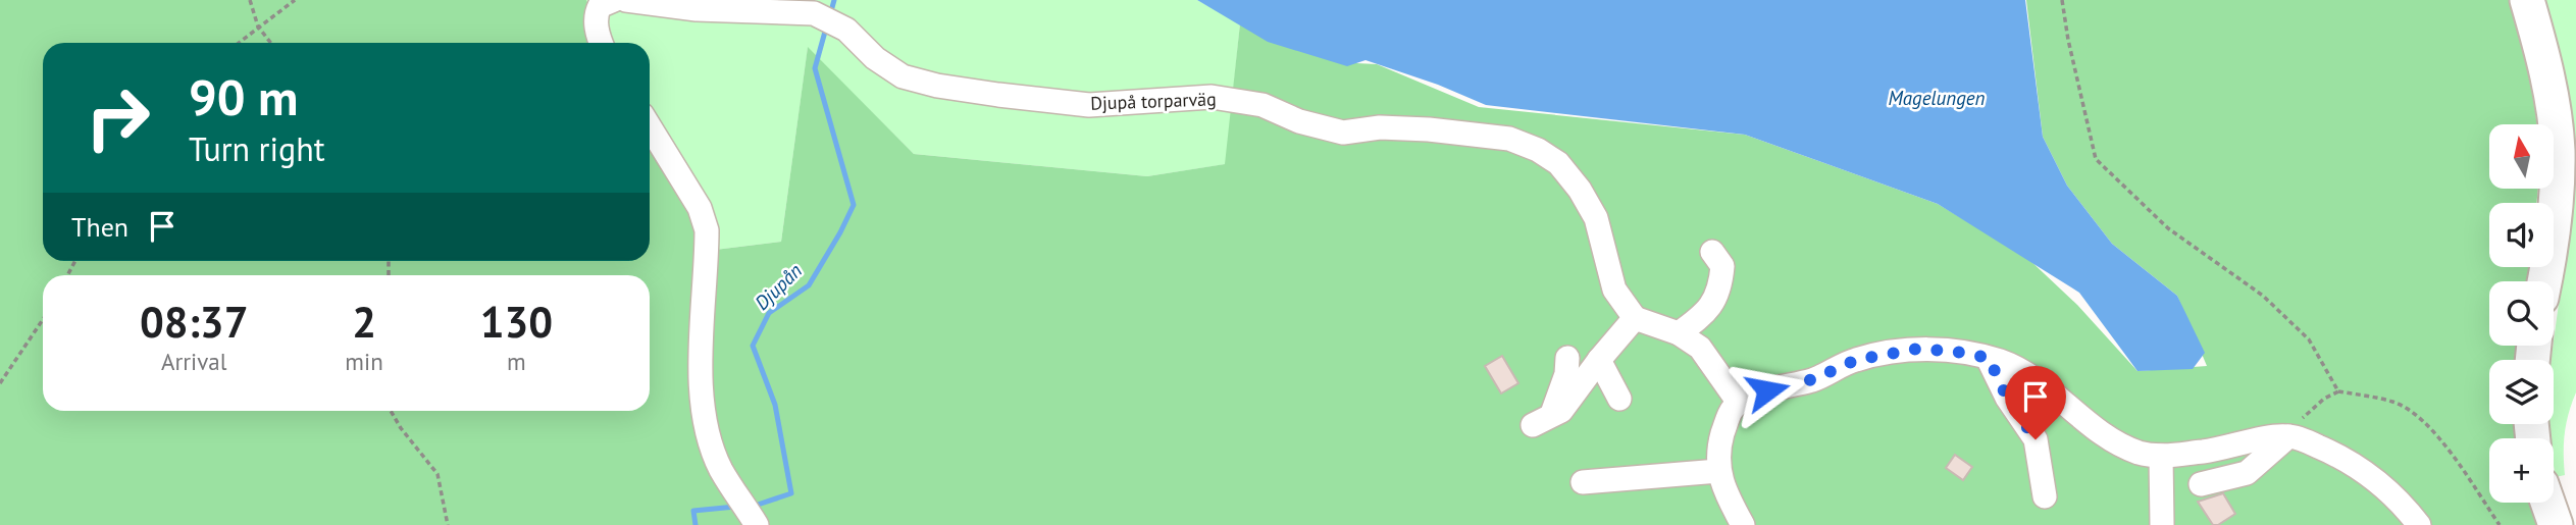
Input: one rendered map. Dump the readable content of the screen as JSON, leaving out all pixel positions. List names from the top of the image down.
{
  "streets": {
    "street": ["Djupå torparväg"]
  },
  "water": ["Magelungen", "Djupån"],
  "north": "top",
  "page": {
    "turn": ["90 m", "Turn right"],
    "map_buttons": "+",
    "then": "Then",
    "eta": [
      "08:37",
      "Arrival",
      "2",
      "min",
      "130",
      "m"
    ]
  }
}
